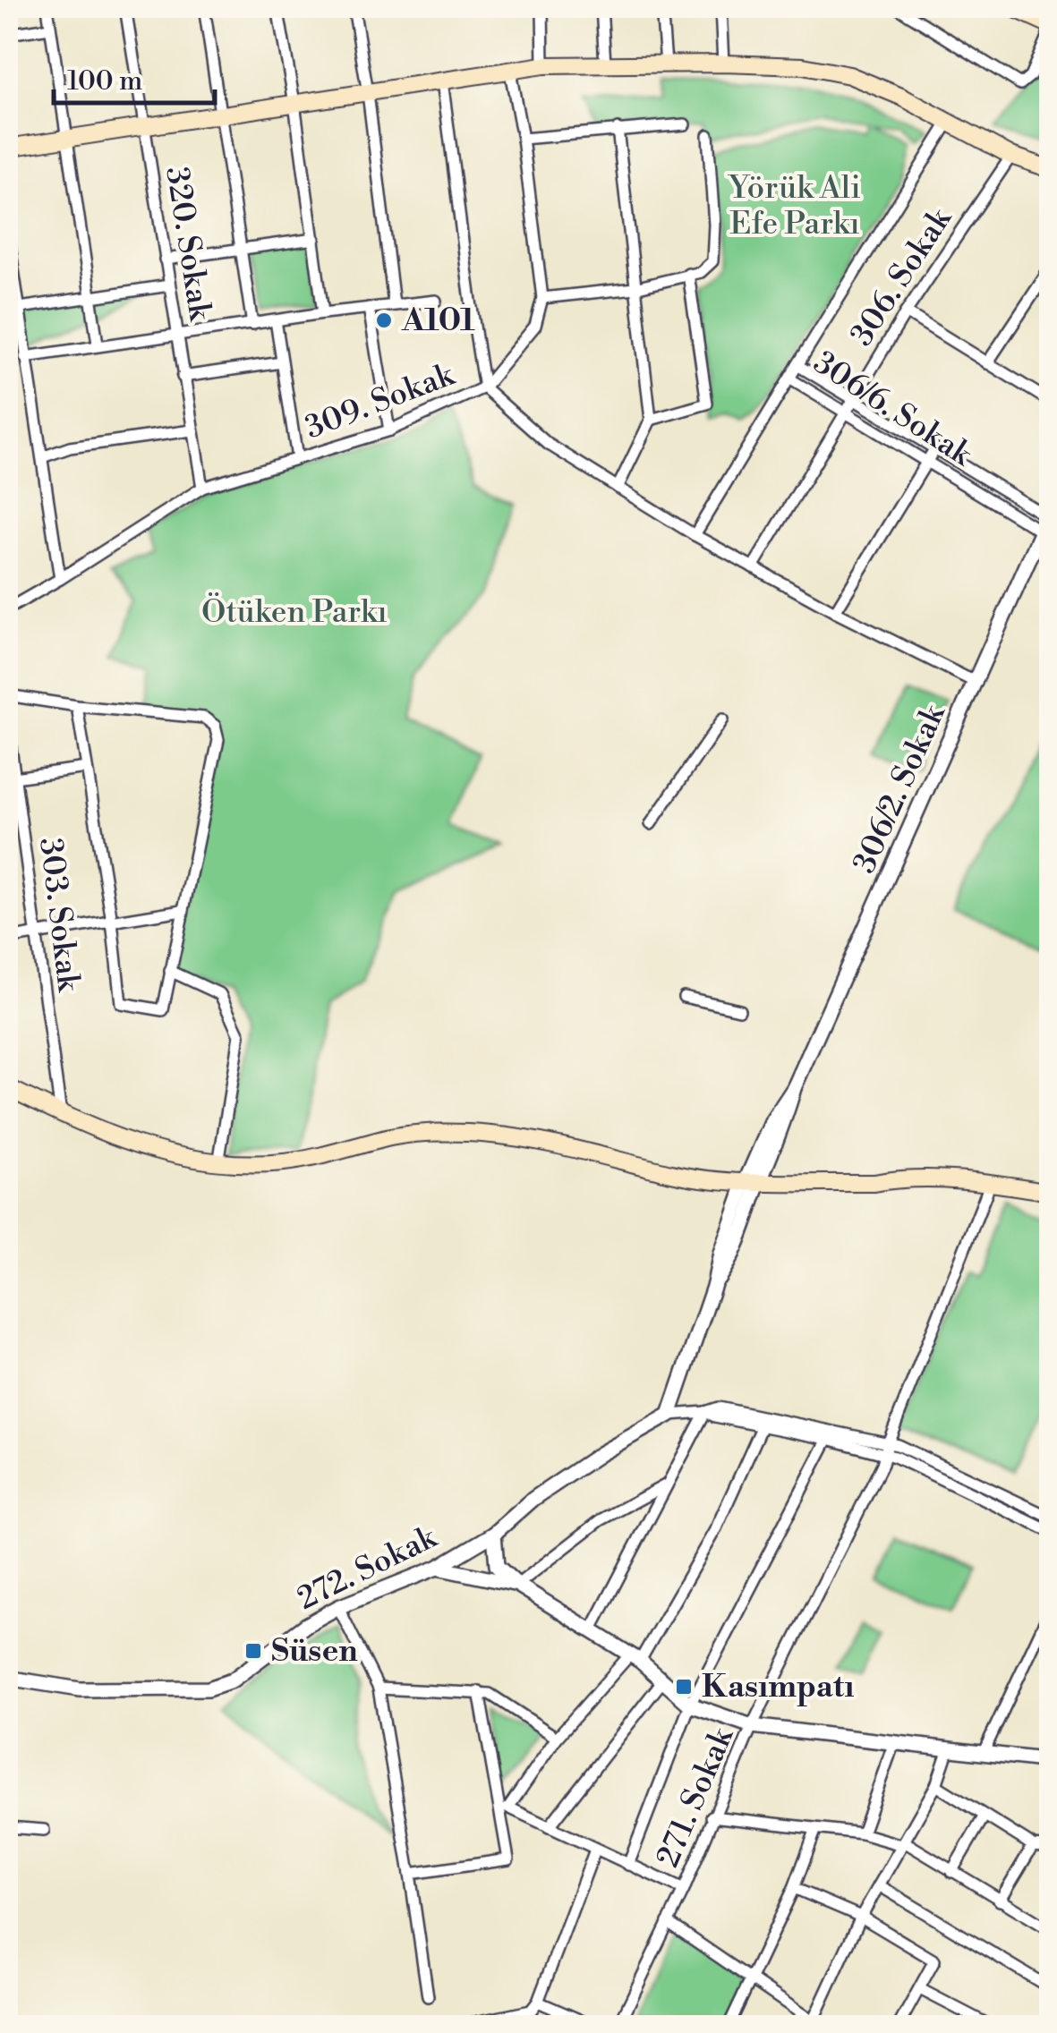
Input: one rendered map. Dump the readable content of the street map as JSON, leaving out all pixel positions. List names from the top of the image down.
{
  "streets": {
    "street": [
      "320. Sokak",
      "306. Sokak",
      "309. Sokak",
      "306/6. Sokak",
      "306/2. Sokak",
      "303. Sokak",
      "272. Sokak",
      "271. Sokak"
    ]
  },
  "crossings": [
    ["320. Sokak", "309. Sokak"],
    ["306. Sokak", "309. Sokak"],
    ["306. Sokak", "306/6. Sokak"],
    ["309. Sokak", "306/2. Sokak"],
    ["306/6. Sokak", "306/2. Sokak"],
    ["306/2. Sokak", "272. Sokak"],
    ["272. Sokak", "271. Sokak"]
  ],
  "parks": ["Yörük Ali Efe Parkı", "Ötüken Parkı"],
  "places": {
    "other": ["A101"],
    "transit": ["Süsen", "Kasımpatı"]
  },
  "scale_bar": "100 m"
}
